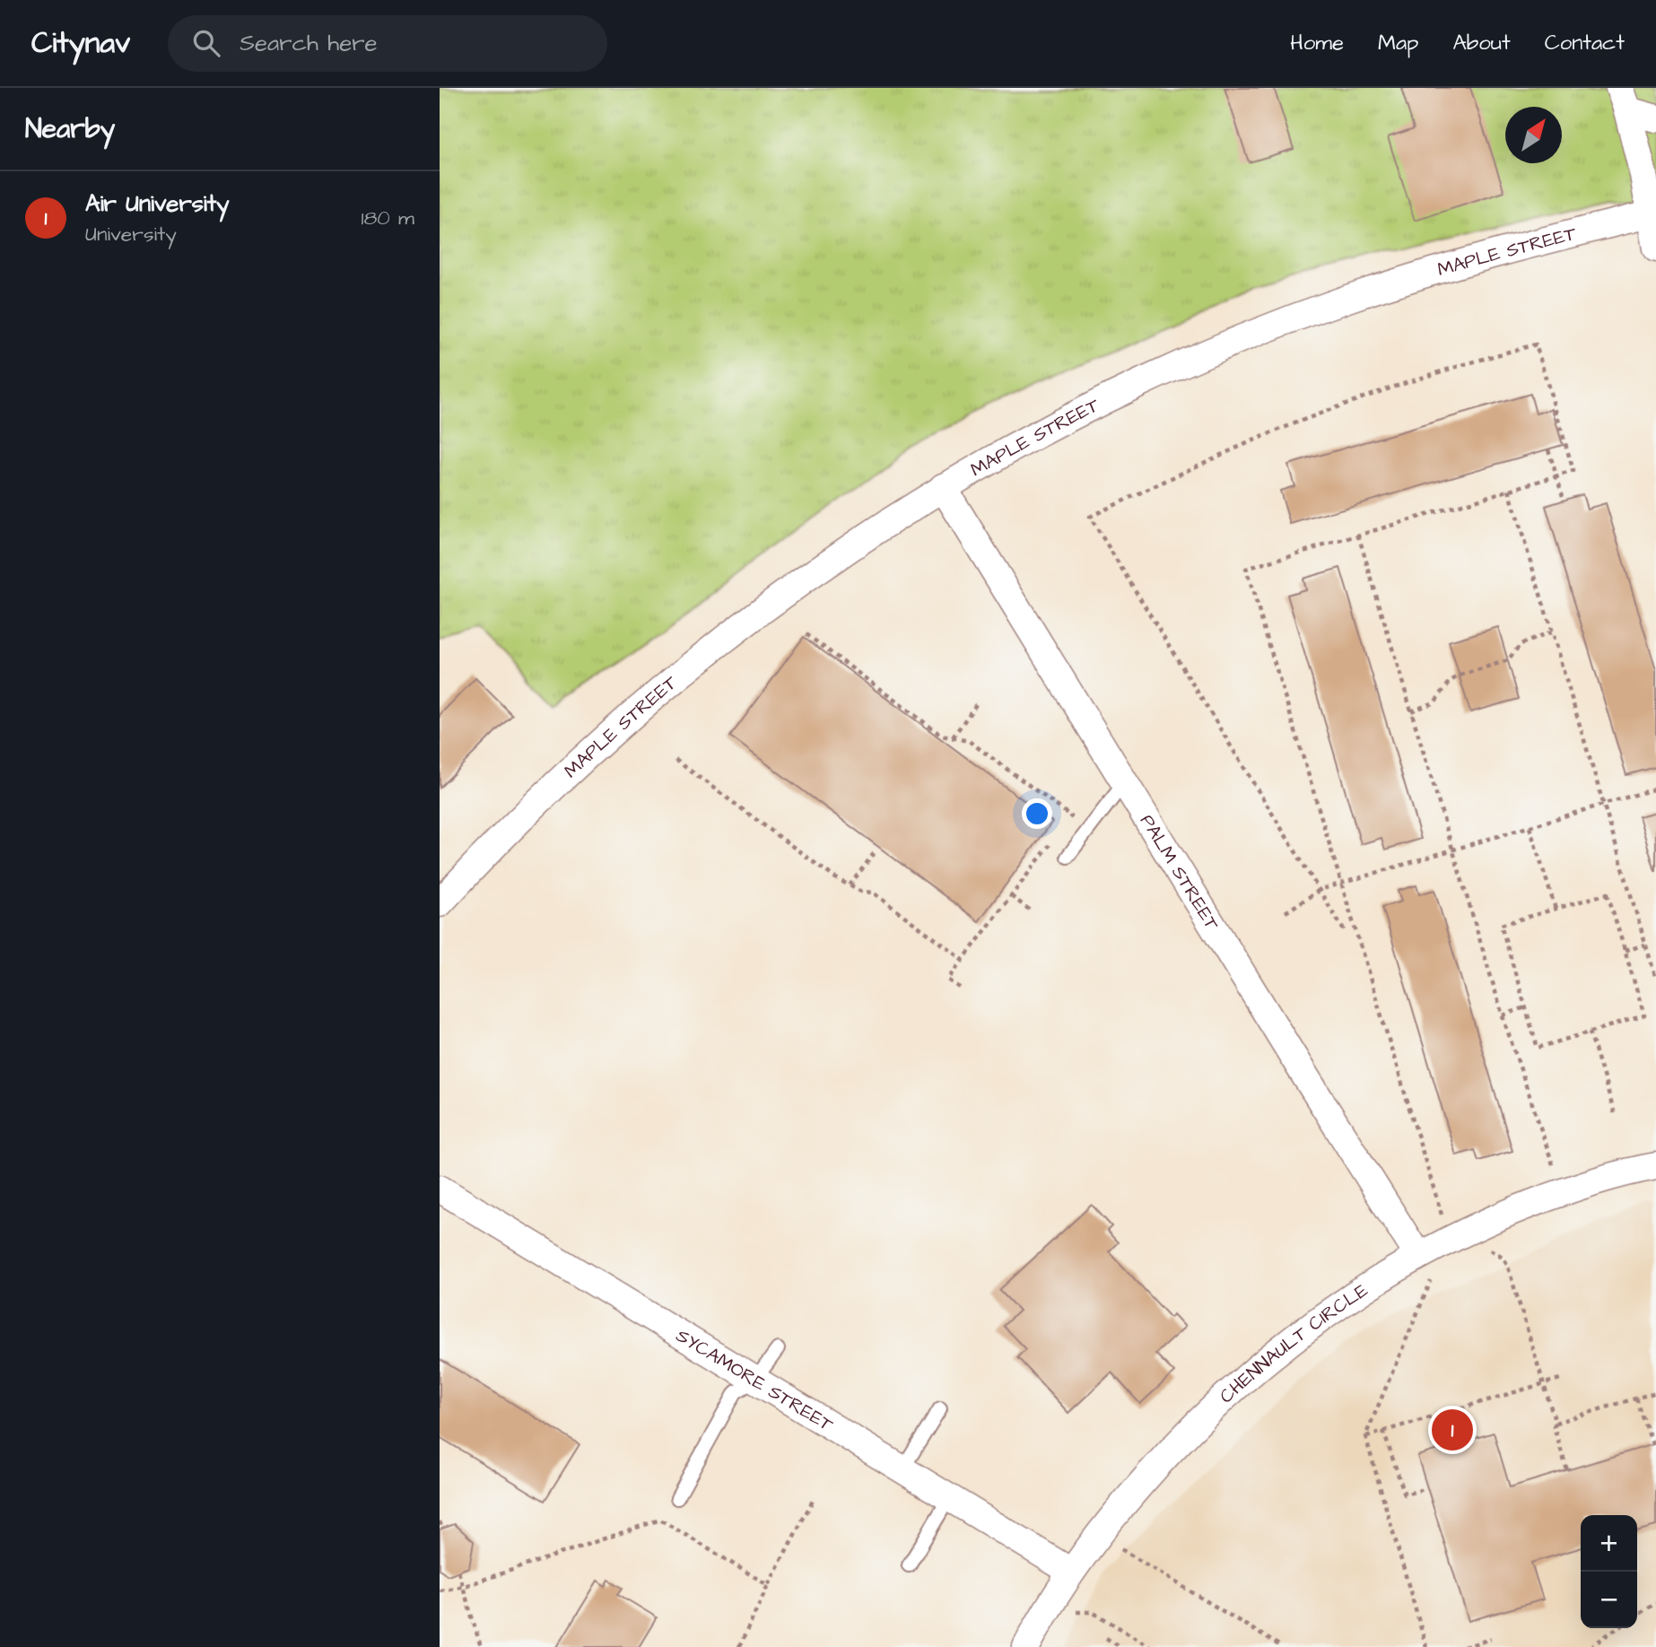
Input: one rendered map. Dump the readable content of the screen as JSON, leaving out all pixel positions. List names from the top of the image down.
{
  "streets": {
    "street": [
      "MAPLE STREET",
      "PALM STREET",
      "CHENNAULT CIRCLE",
      "SYCAMORE STREET"
    ]
  },
  "crossings": [
    ["MAPLE STREET", "PALM STREET"],
    ["PALM STREET", "CHENNAULT CIRCLE"],
    ["CHENNAULT CIRCLE", "SYCAMORE STREET"]
  ],
  "north": "top right",
  "page": {
    "header": "Citynav",
    "search": "Search here",
    "nav": [
      "Home",
      "Map",
      "About",
      "Contact"
    ],
    "heading": "Nearby",
    "list": [
      {
        "mark": "1",
        "name": "Air University",
        "note": "University",
        "value": "180 m"
      }
    ],
    "pins": "1",
    "map_buttons": ["+", "−"]
  }
}
